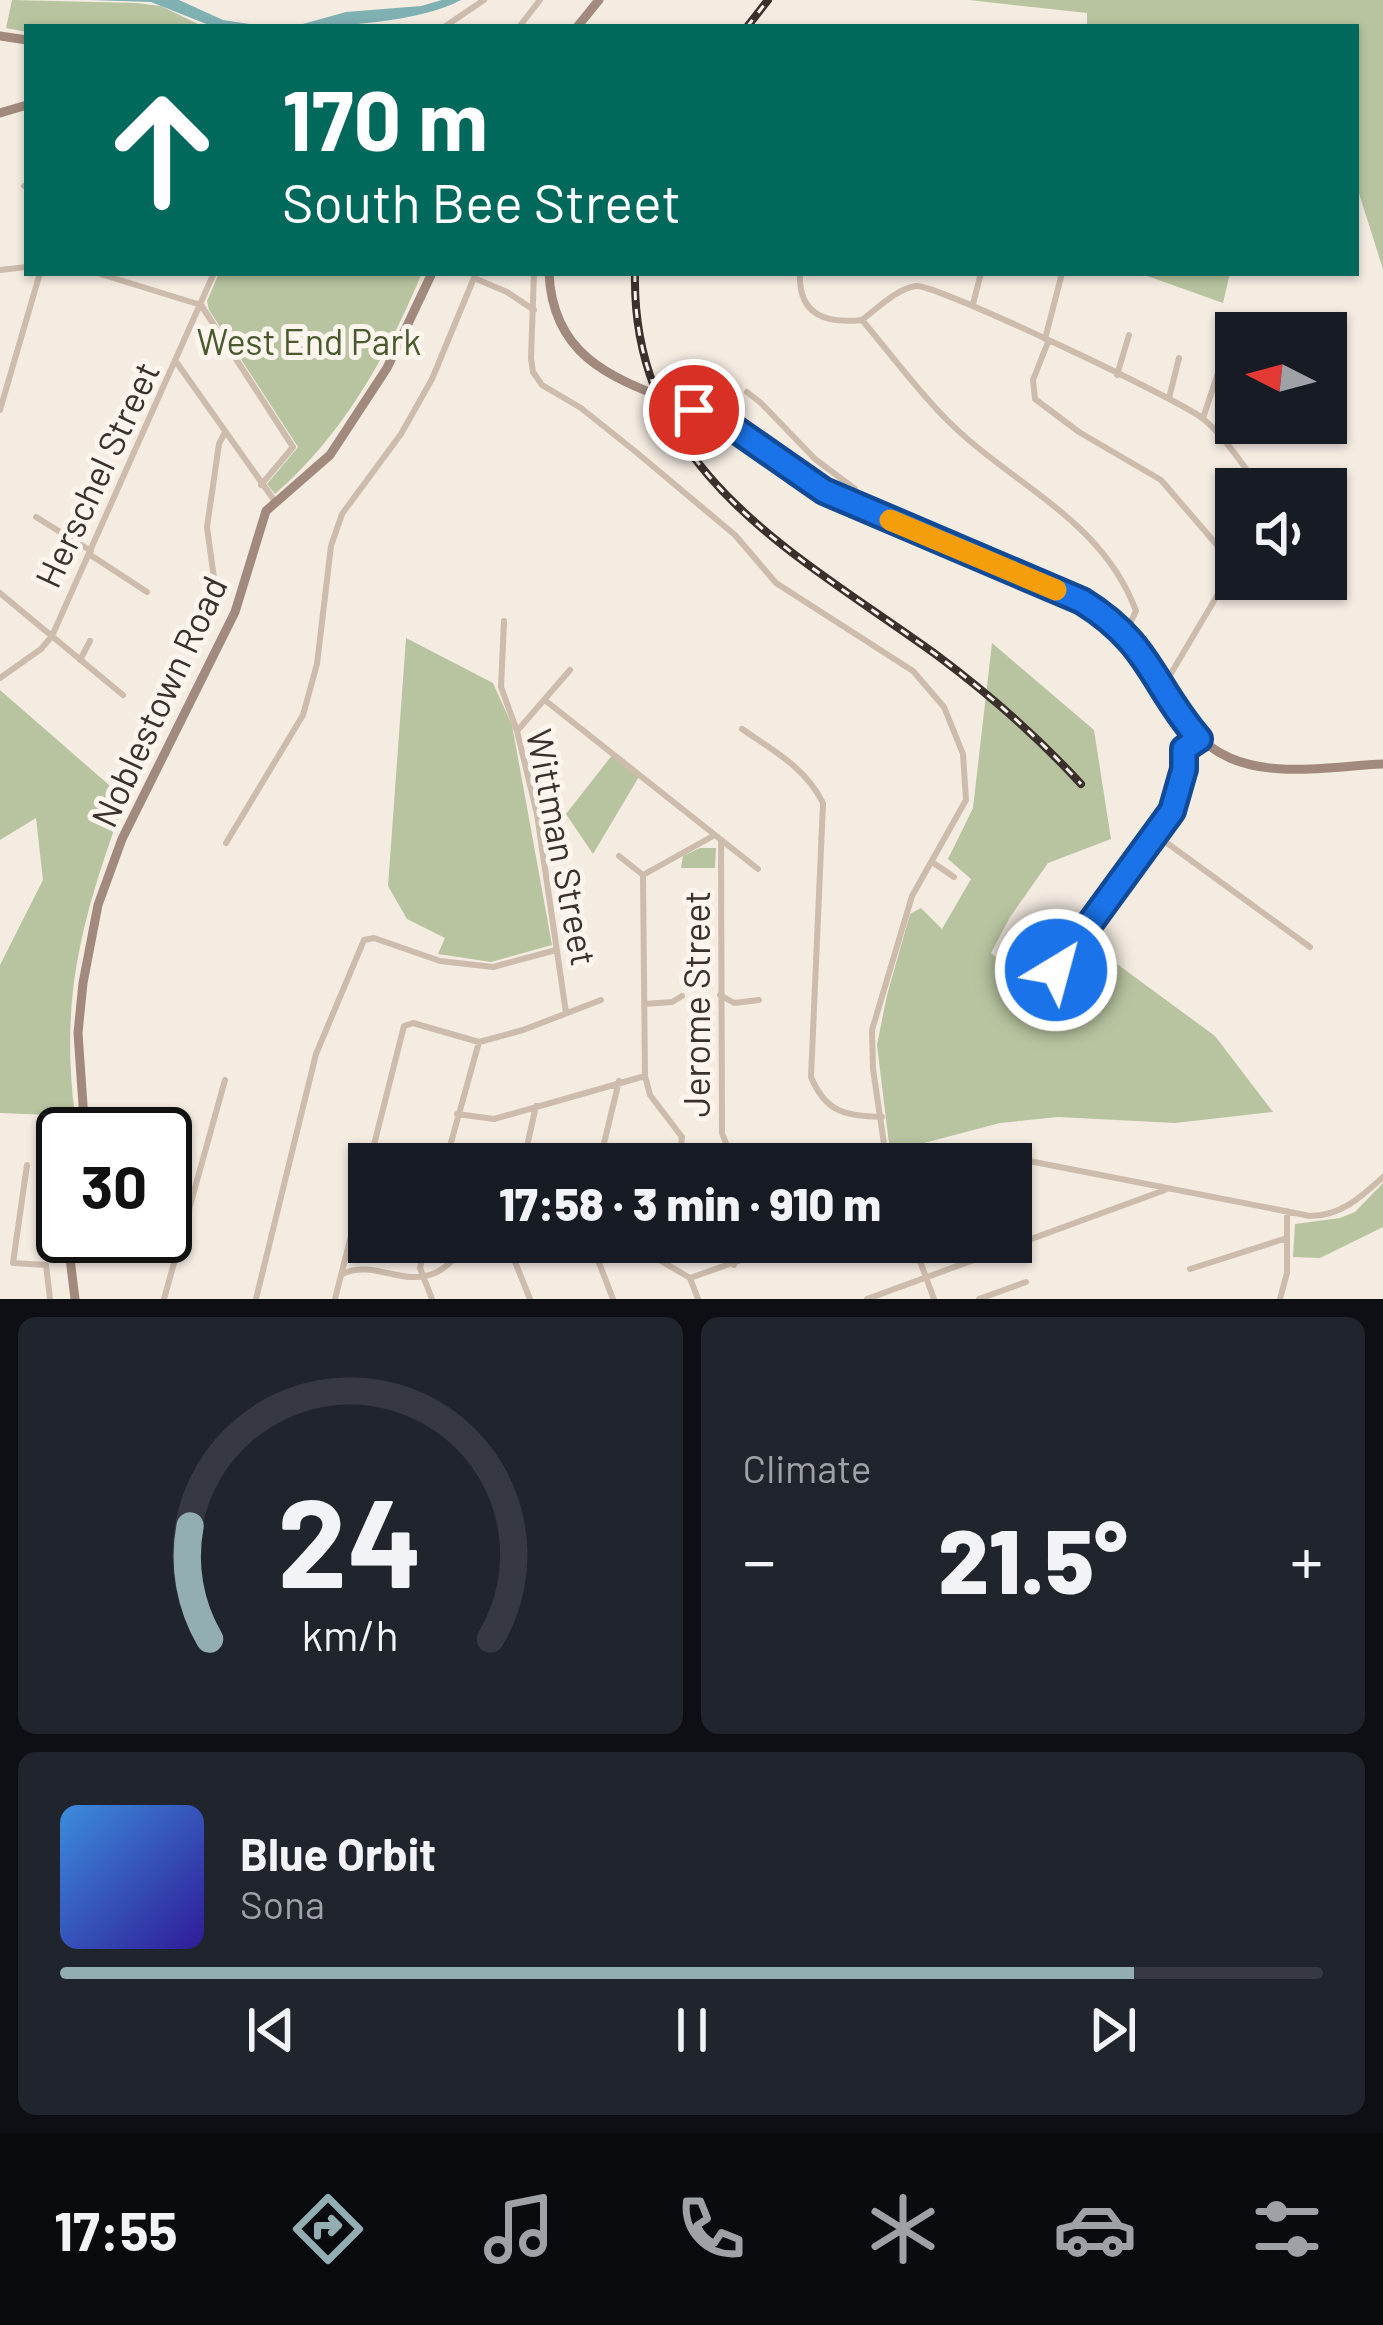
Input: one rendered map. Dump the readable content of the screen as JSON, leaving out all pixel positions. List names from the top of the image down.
{
  "streets": {
    "main road": ["Noblestown Road"],
    "street": ["Herschel Street", "Wittman Street", "Jerome Street"]
  },
  "parks": ["West End Park"],
  "north": "left",
  "page": {
    "turn": ["170 m", "South Bee Street"],
    "limit": "30",
    "trip": "17:58 · 3 min · 910 m",
    "tile": "Climate",
    "heat": ["−", "21.5°", "+"],
    "song": ["Blue Orbit", "Sona"],
    "tabs": "17:55",
    "gauge": ["24", "km/h"]
  }
}
